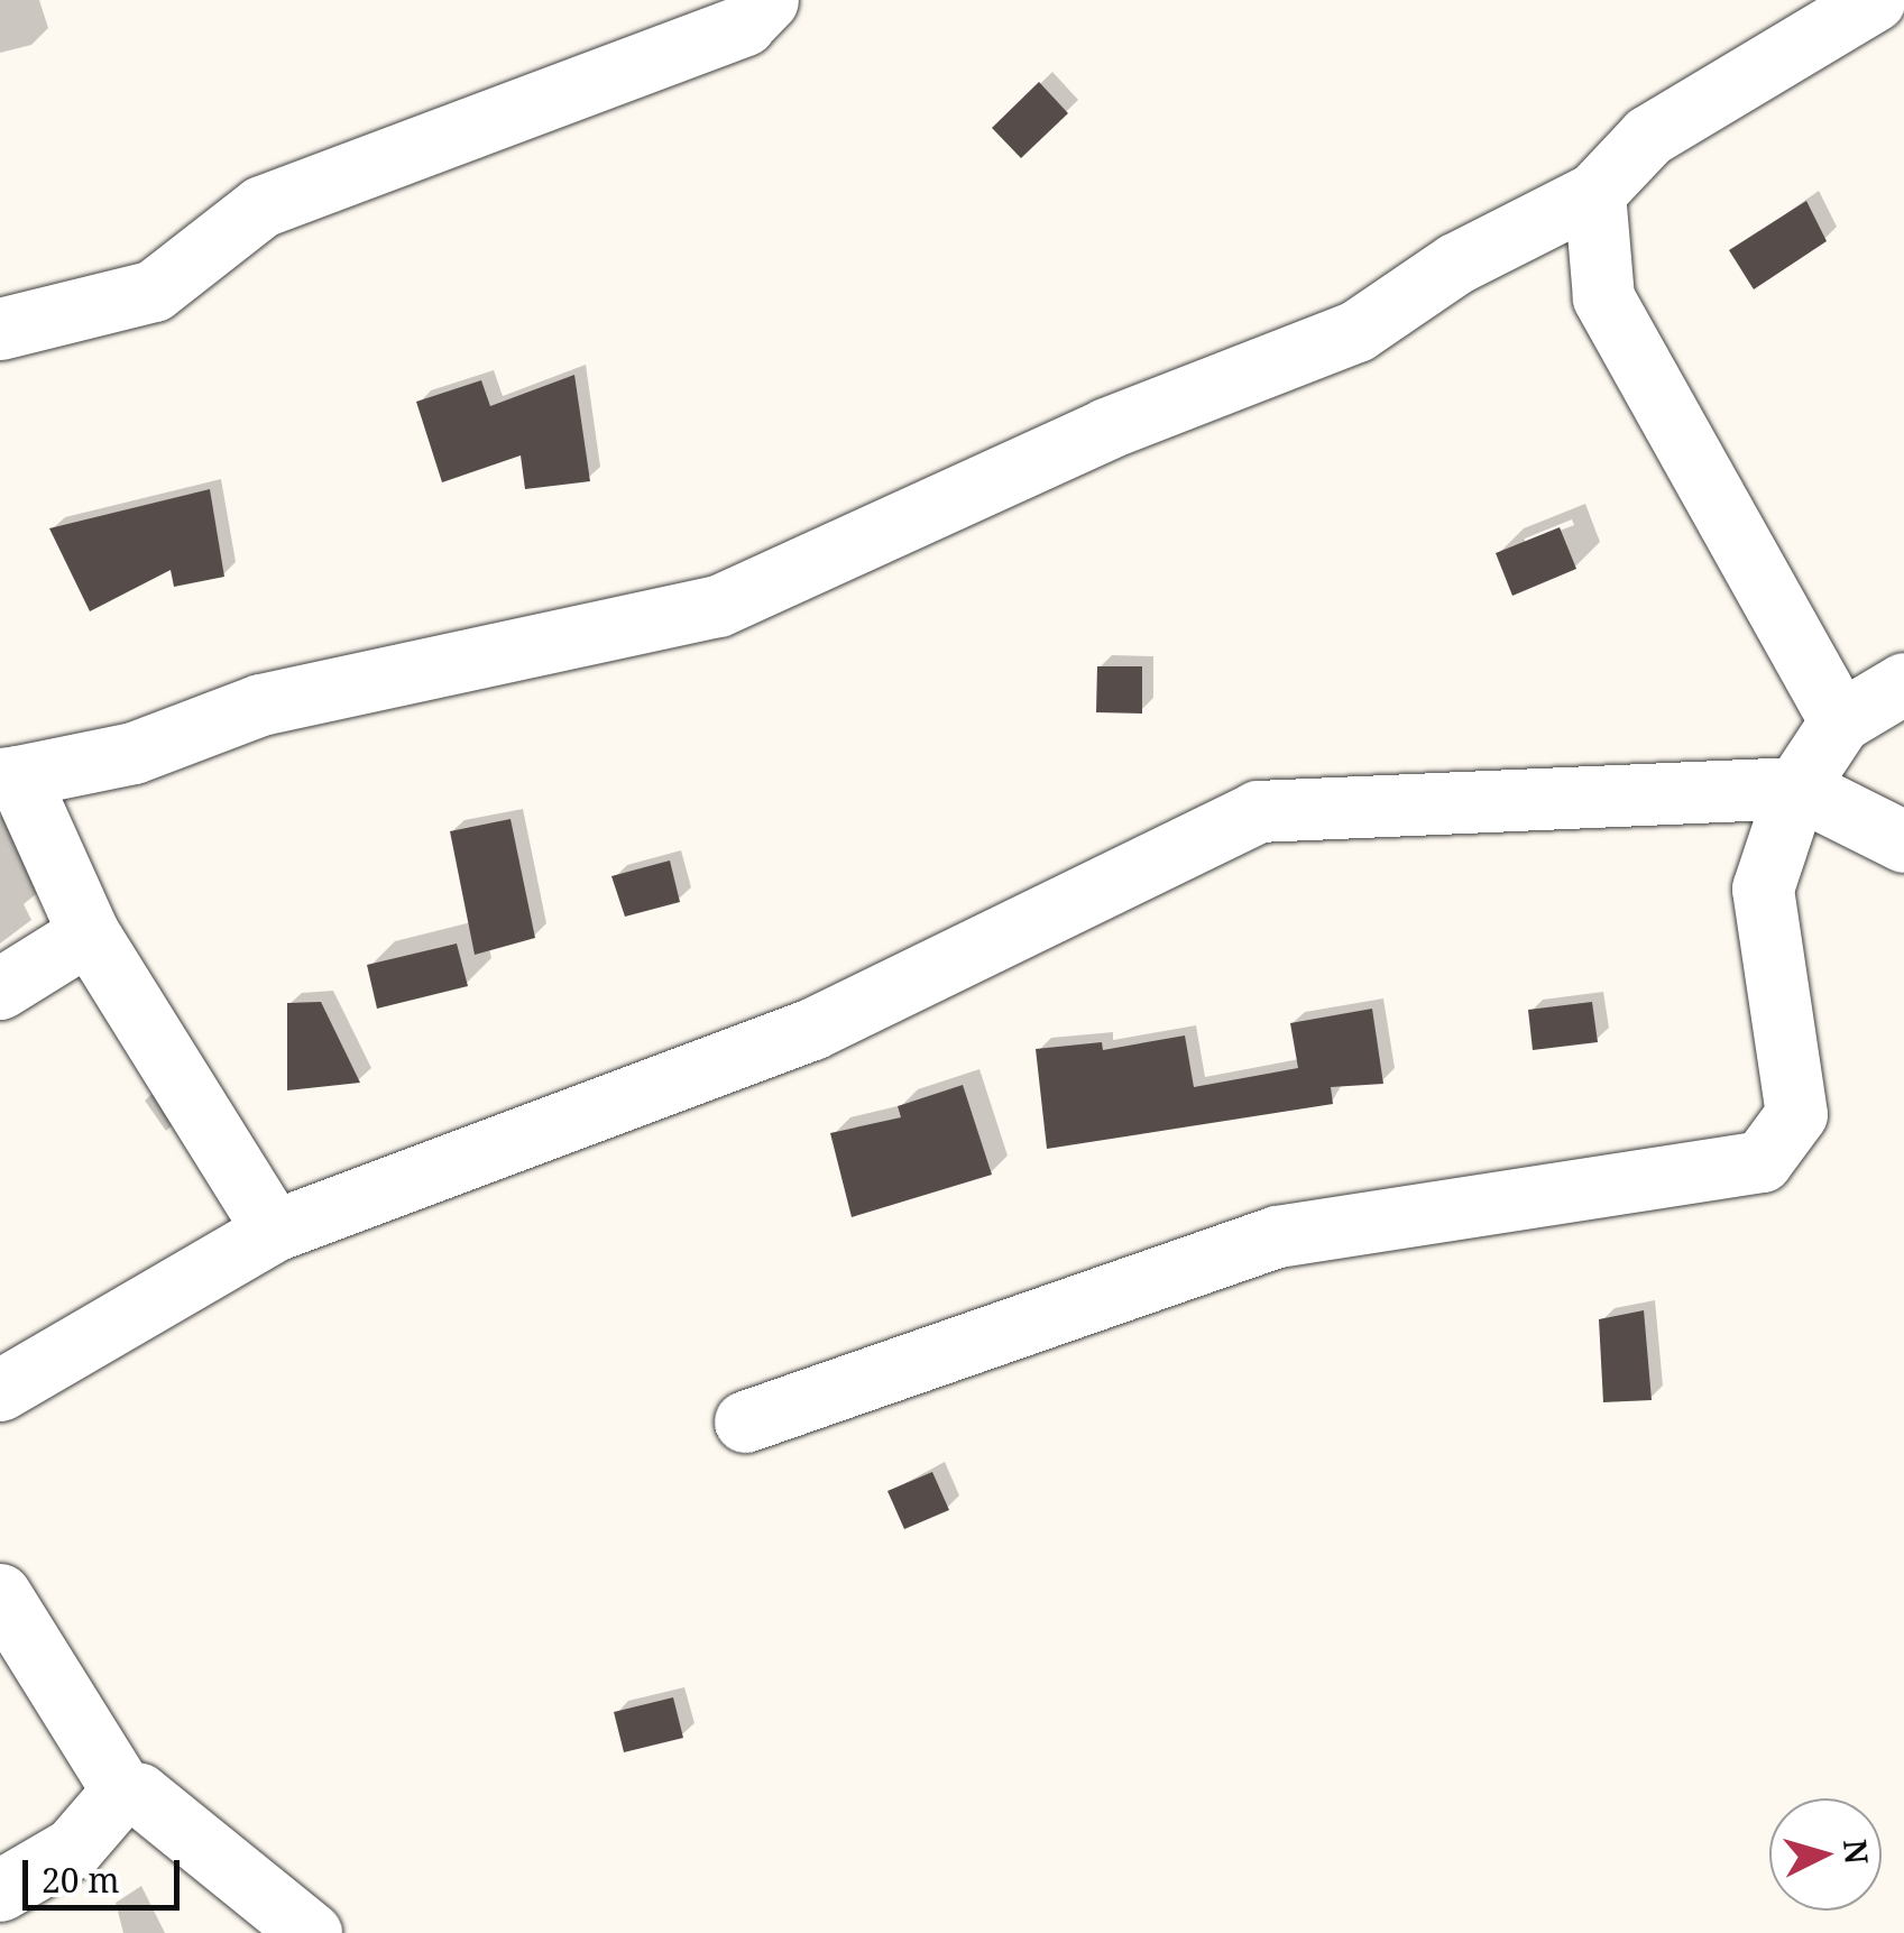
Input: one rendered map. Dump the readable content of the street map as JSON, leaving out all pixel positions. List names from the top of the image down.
{
  "scale_bar": "20 m",
  "north": "right"
}
